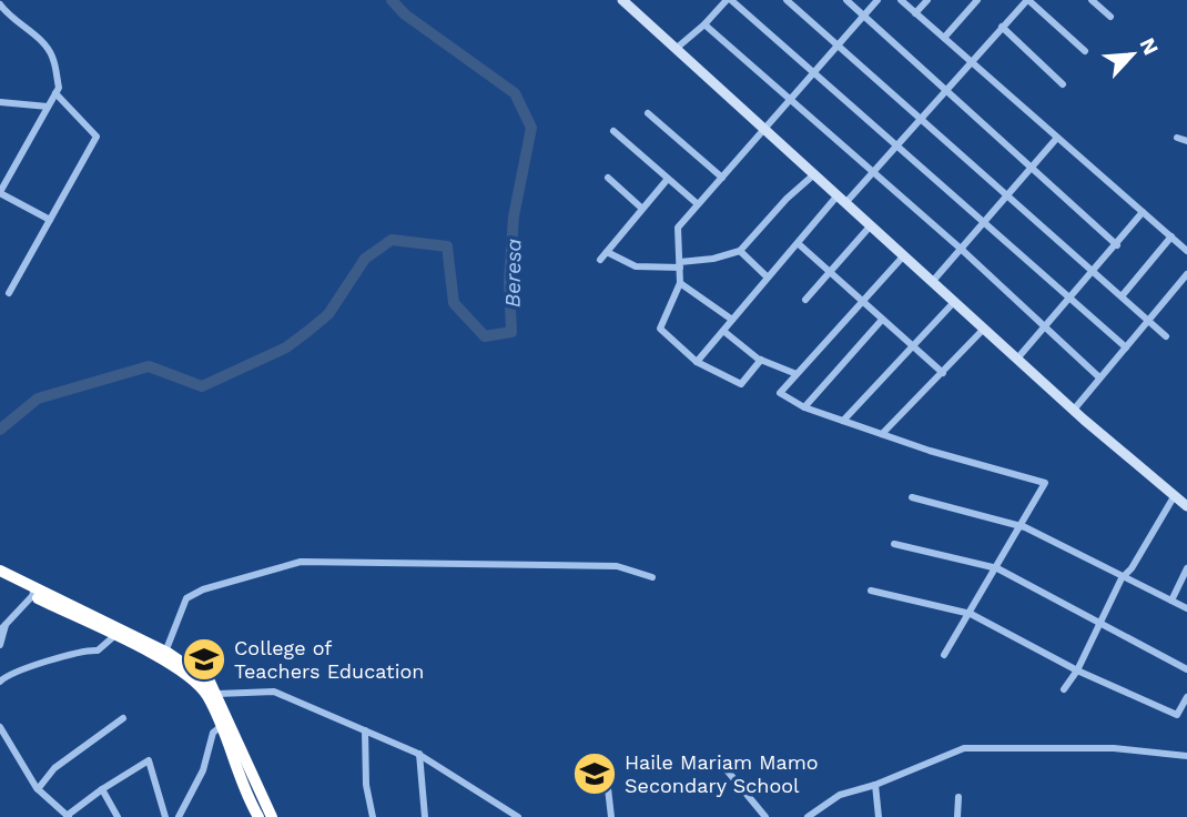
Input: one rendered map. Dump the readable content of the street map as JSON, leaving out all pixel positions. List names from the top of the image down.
{
  "water": ["Beresa"],
  "places": {
    "school or university": ["College of Teachers Education", "Haile Mariam Mamo Secondary School"]
  },
  "north": "top right"
}
